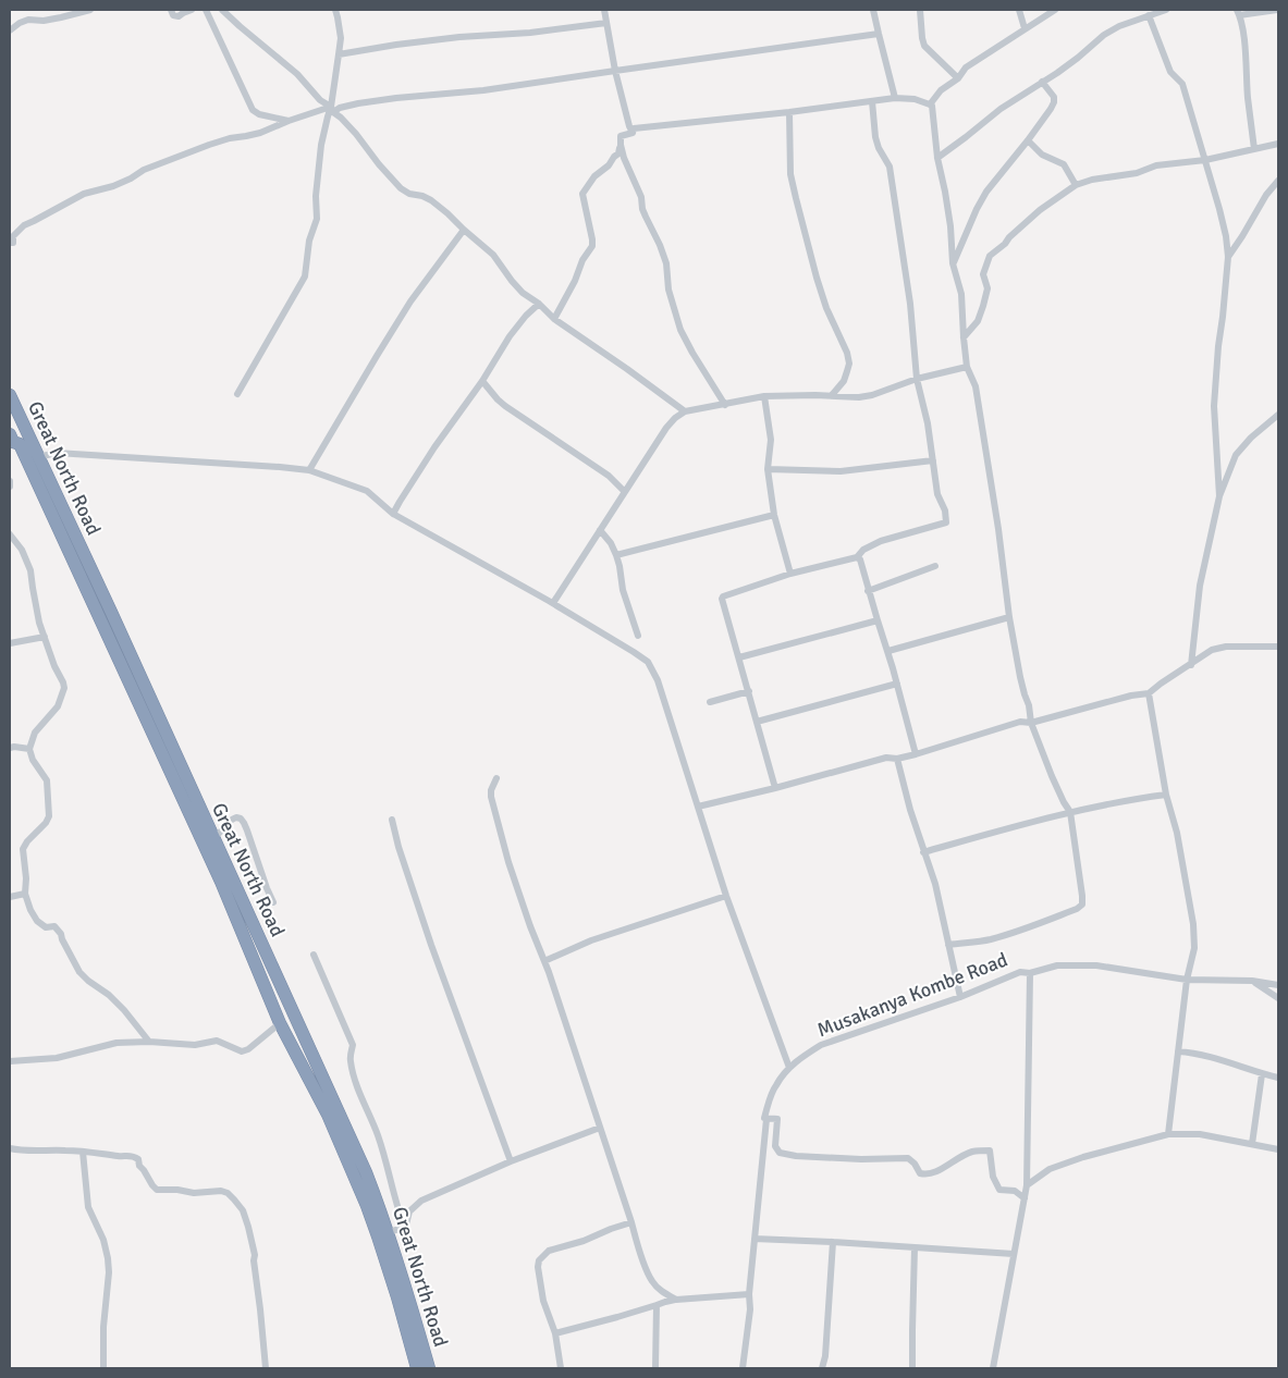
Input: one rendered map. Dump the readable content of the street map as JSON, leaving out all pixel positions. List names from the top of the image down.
{
  "streets": {
    "highway": ["Great North Road"],
    "street": ["Musakanya Kombe Road"]
  }
}
